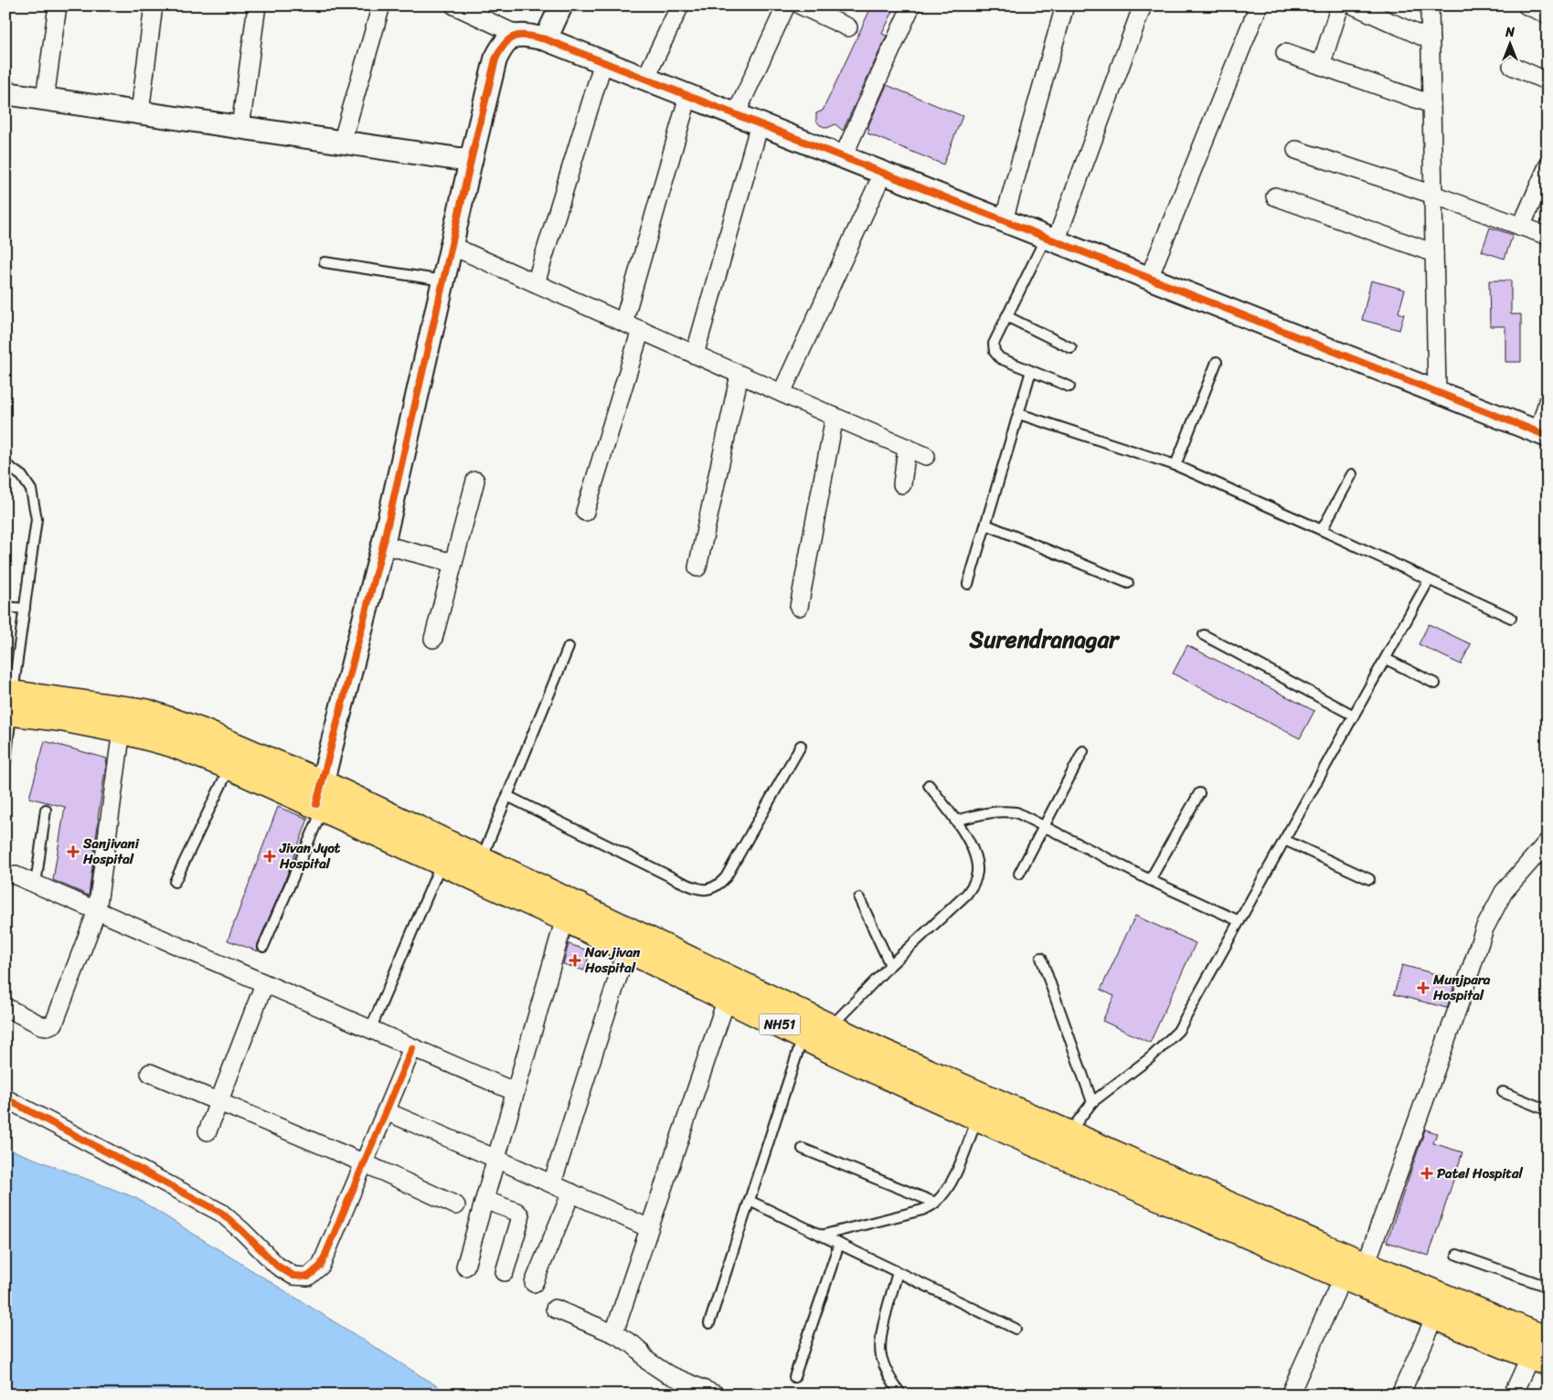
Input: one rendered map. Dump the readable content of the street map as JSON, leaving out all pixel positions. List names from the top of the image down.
{
  "streets": {
    "highway": ["NH51"]
  },
  "districts": ["Surendranagar"],
  "places": {
    "health": [
      "Sanjivani Hospital",
      "Jivan Jyot Hospital",
      "Nav jivan Hospital",
      "Munjpara Hospital",
      "Patel Hospital"
    ]
  },
  "north": "top"
}
